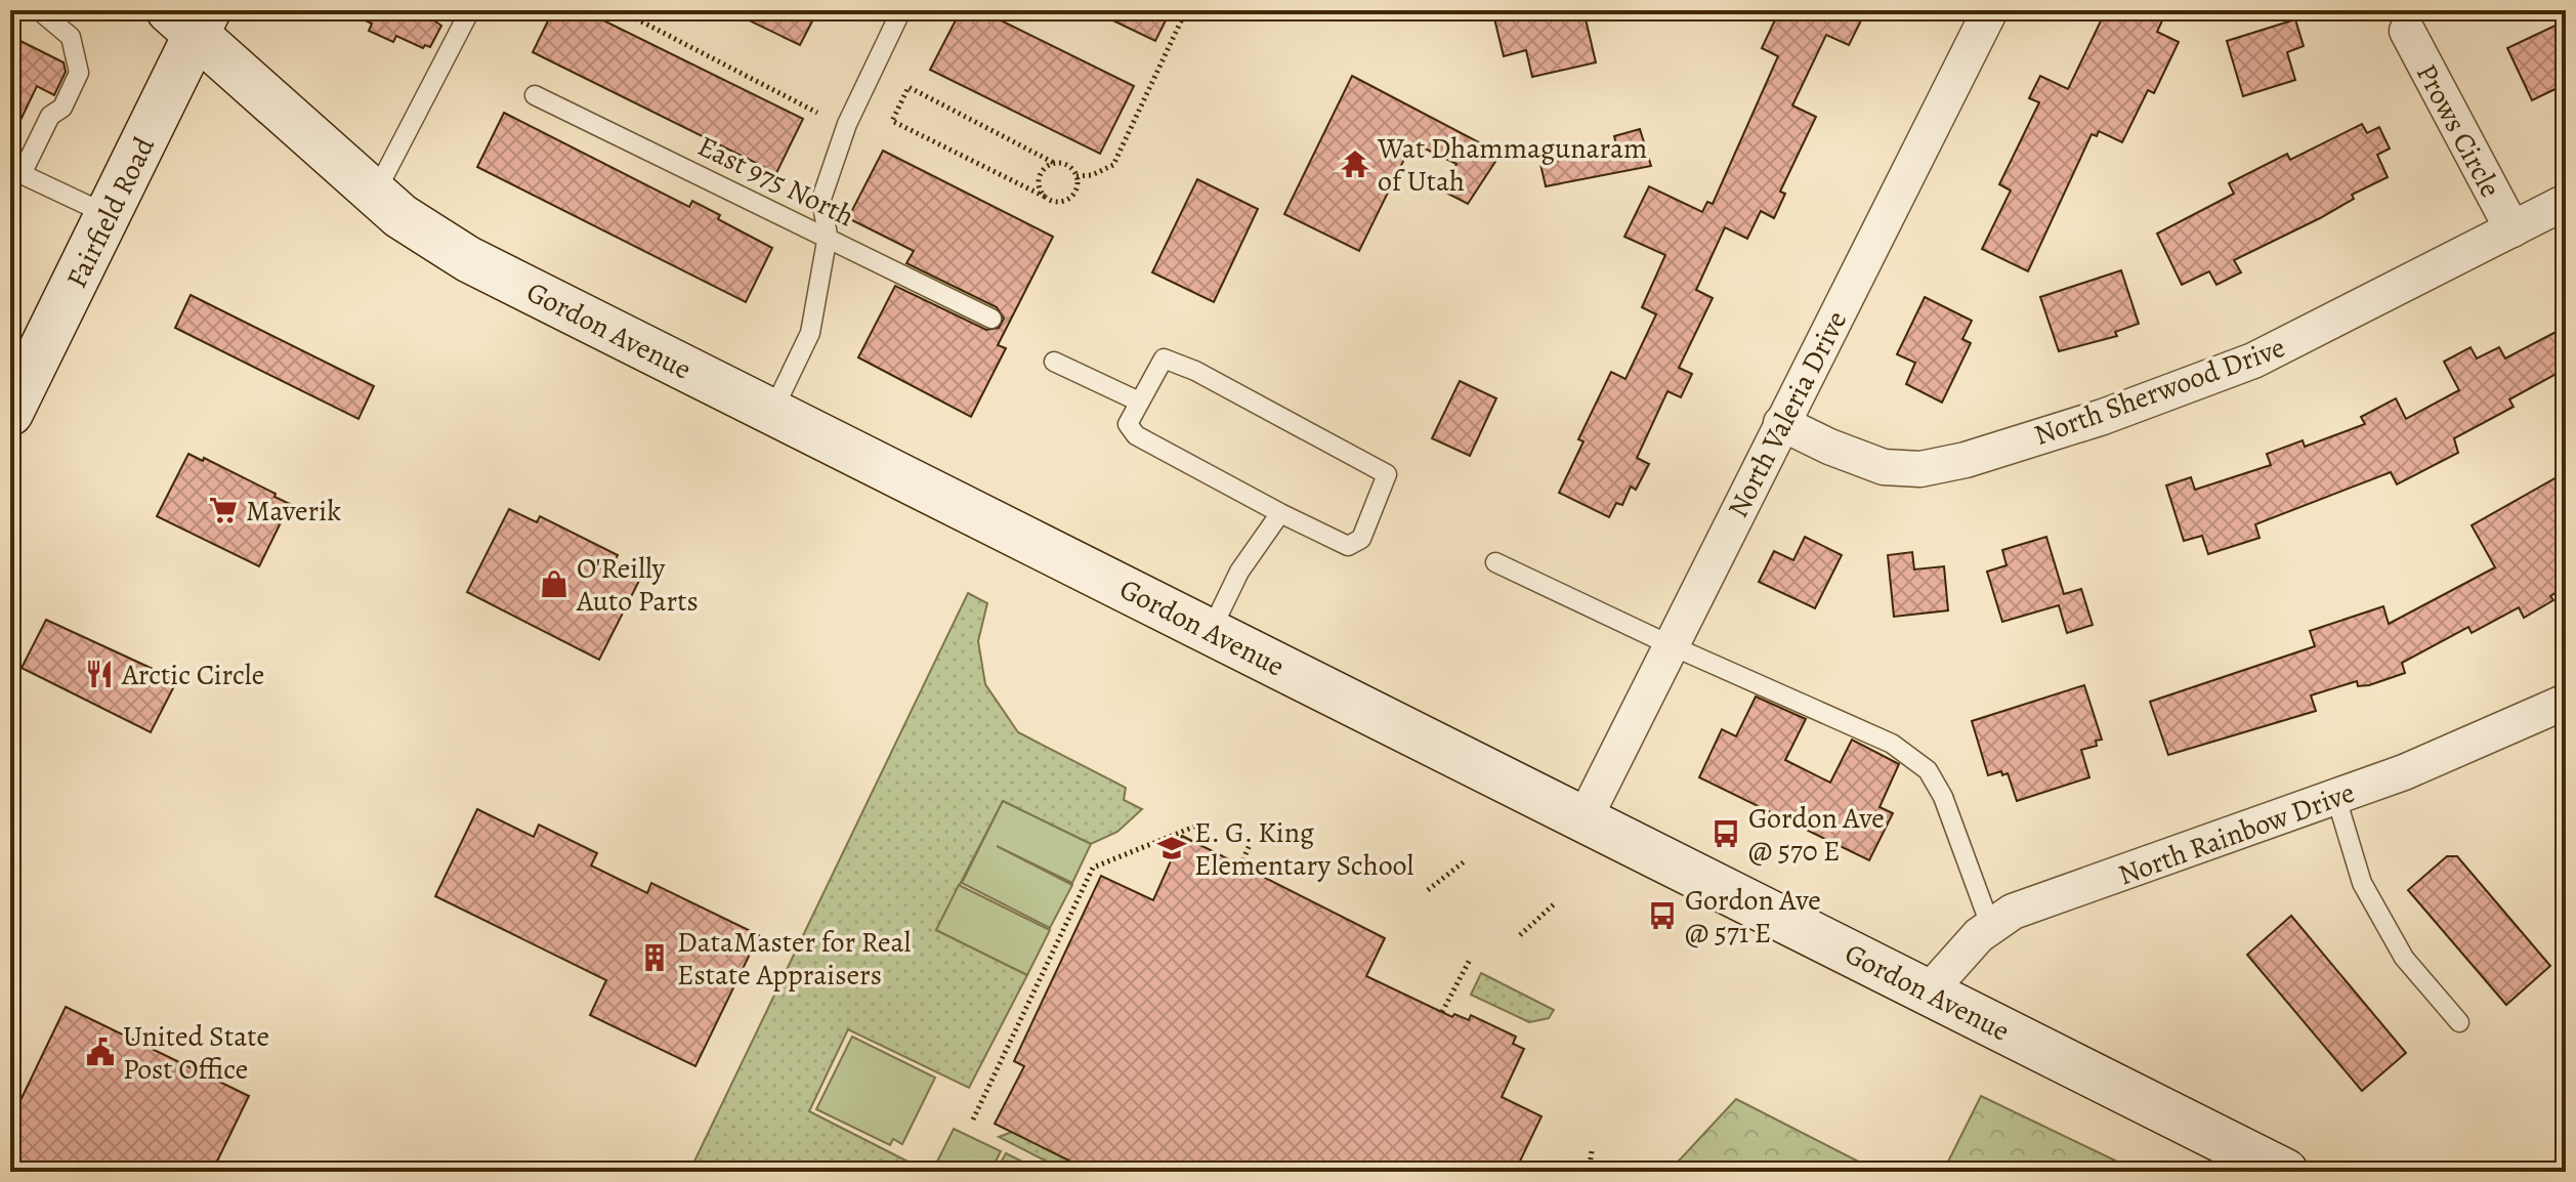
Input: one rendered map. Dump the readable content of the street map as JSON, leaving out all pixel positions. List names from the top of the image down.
{
  "streets": {
    "main road": ["Fairfield Road", "Gordon Avenue"],
    "street": [
      "Prows Circle",
      "North Sherwood Drive",
      "North Valeria Drive",
      "North Rainbow Drive"
    ],
    "lane": ["East 975 North"]
  },
  "crossings": [
    ["Prows Circle", "North Sherwood Drive"],
    ["Fairfield Road", "Gordon Avenue"],
    ["Gordon Avenue", "North Valeria Drive"],
    ["Gordon Avenue", "North Rainbow Drive"],
    ["North Sherwood Drive", "North Valeria Drive"]
  ],
  "places": {
    "temple": ["Wat Dhammagunaram of Utah"],
    "supermarket": ["Maverik"],
    "shop": ["O'Reilly Auto Parts"],
    "restaurant": ["Arctic Circle"],
    "bus stop": ["Gordon Ave @ 570 E", "Gordon Ave @ 571 E"],
    "school or university": ["E. G. King Elementary School"],
    "building": ["DataMaster for Real Estate Appraisers"],
    "public building": ["United State Post Office"]
  }
}
